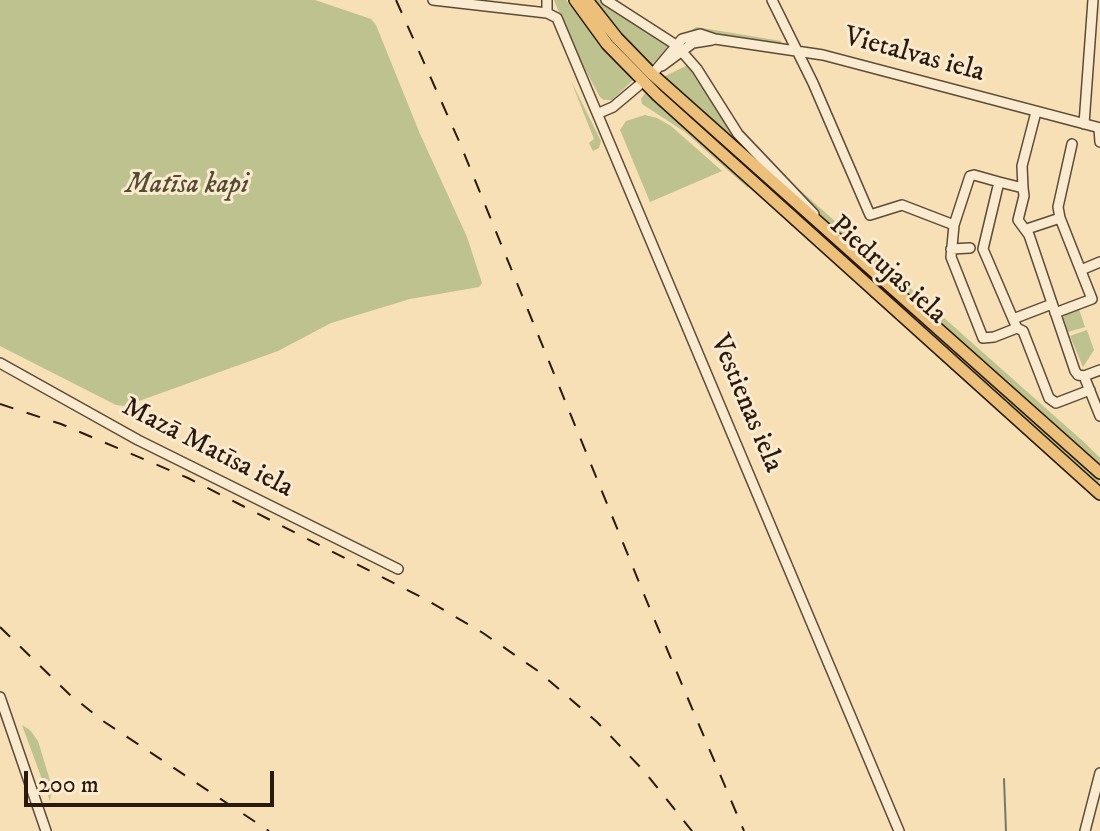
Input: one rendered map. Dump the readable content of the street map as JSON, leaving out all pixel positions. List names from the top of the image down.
{
  "streets": {
    "main road": ["Piedrujas iela"],
    "street": ["Vietalvas iela", "Vestienas iela", "Mazā Matīsa iela"]
  },
  "parks": ["Matīsa kapi"],
  "scale_bar": "200 m"
}
